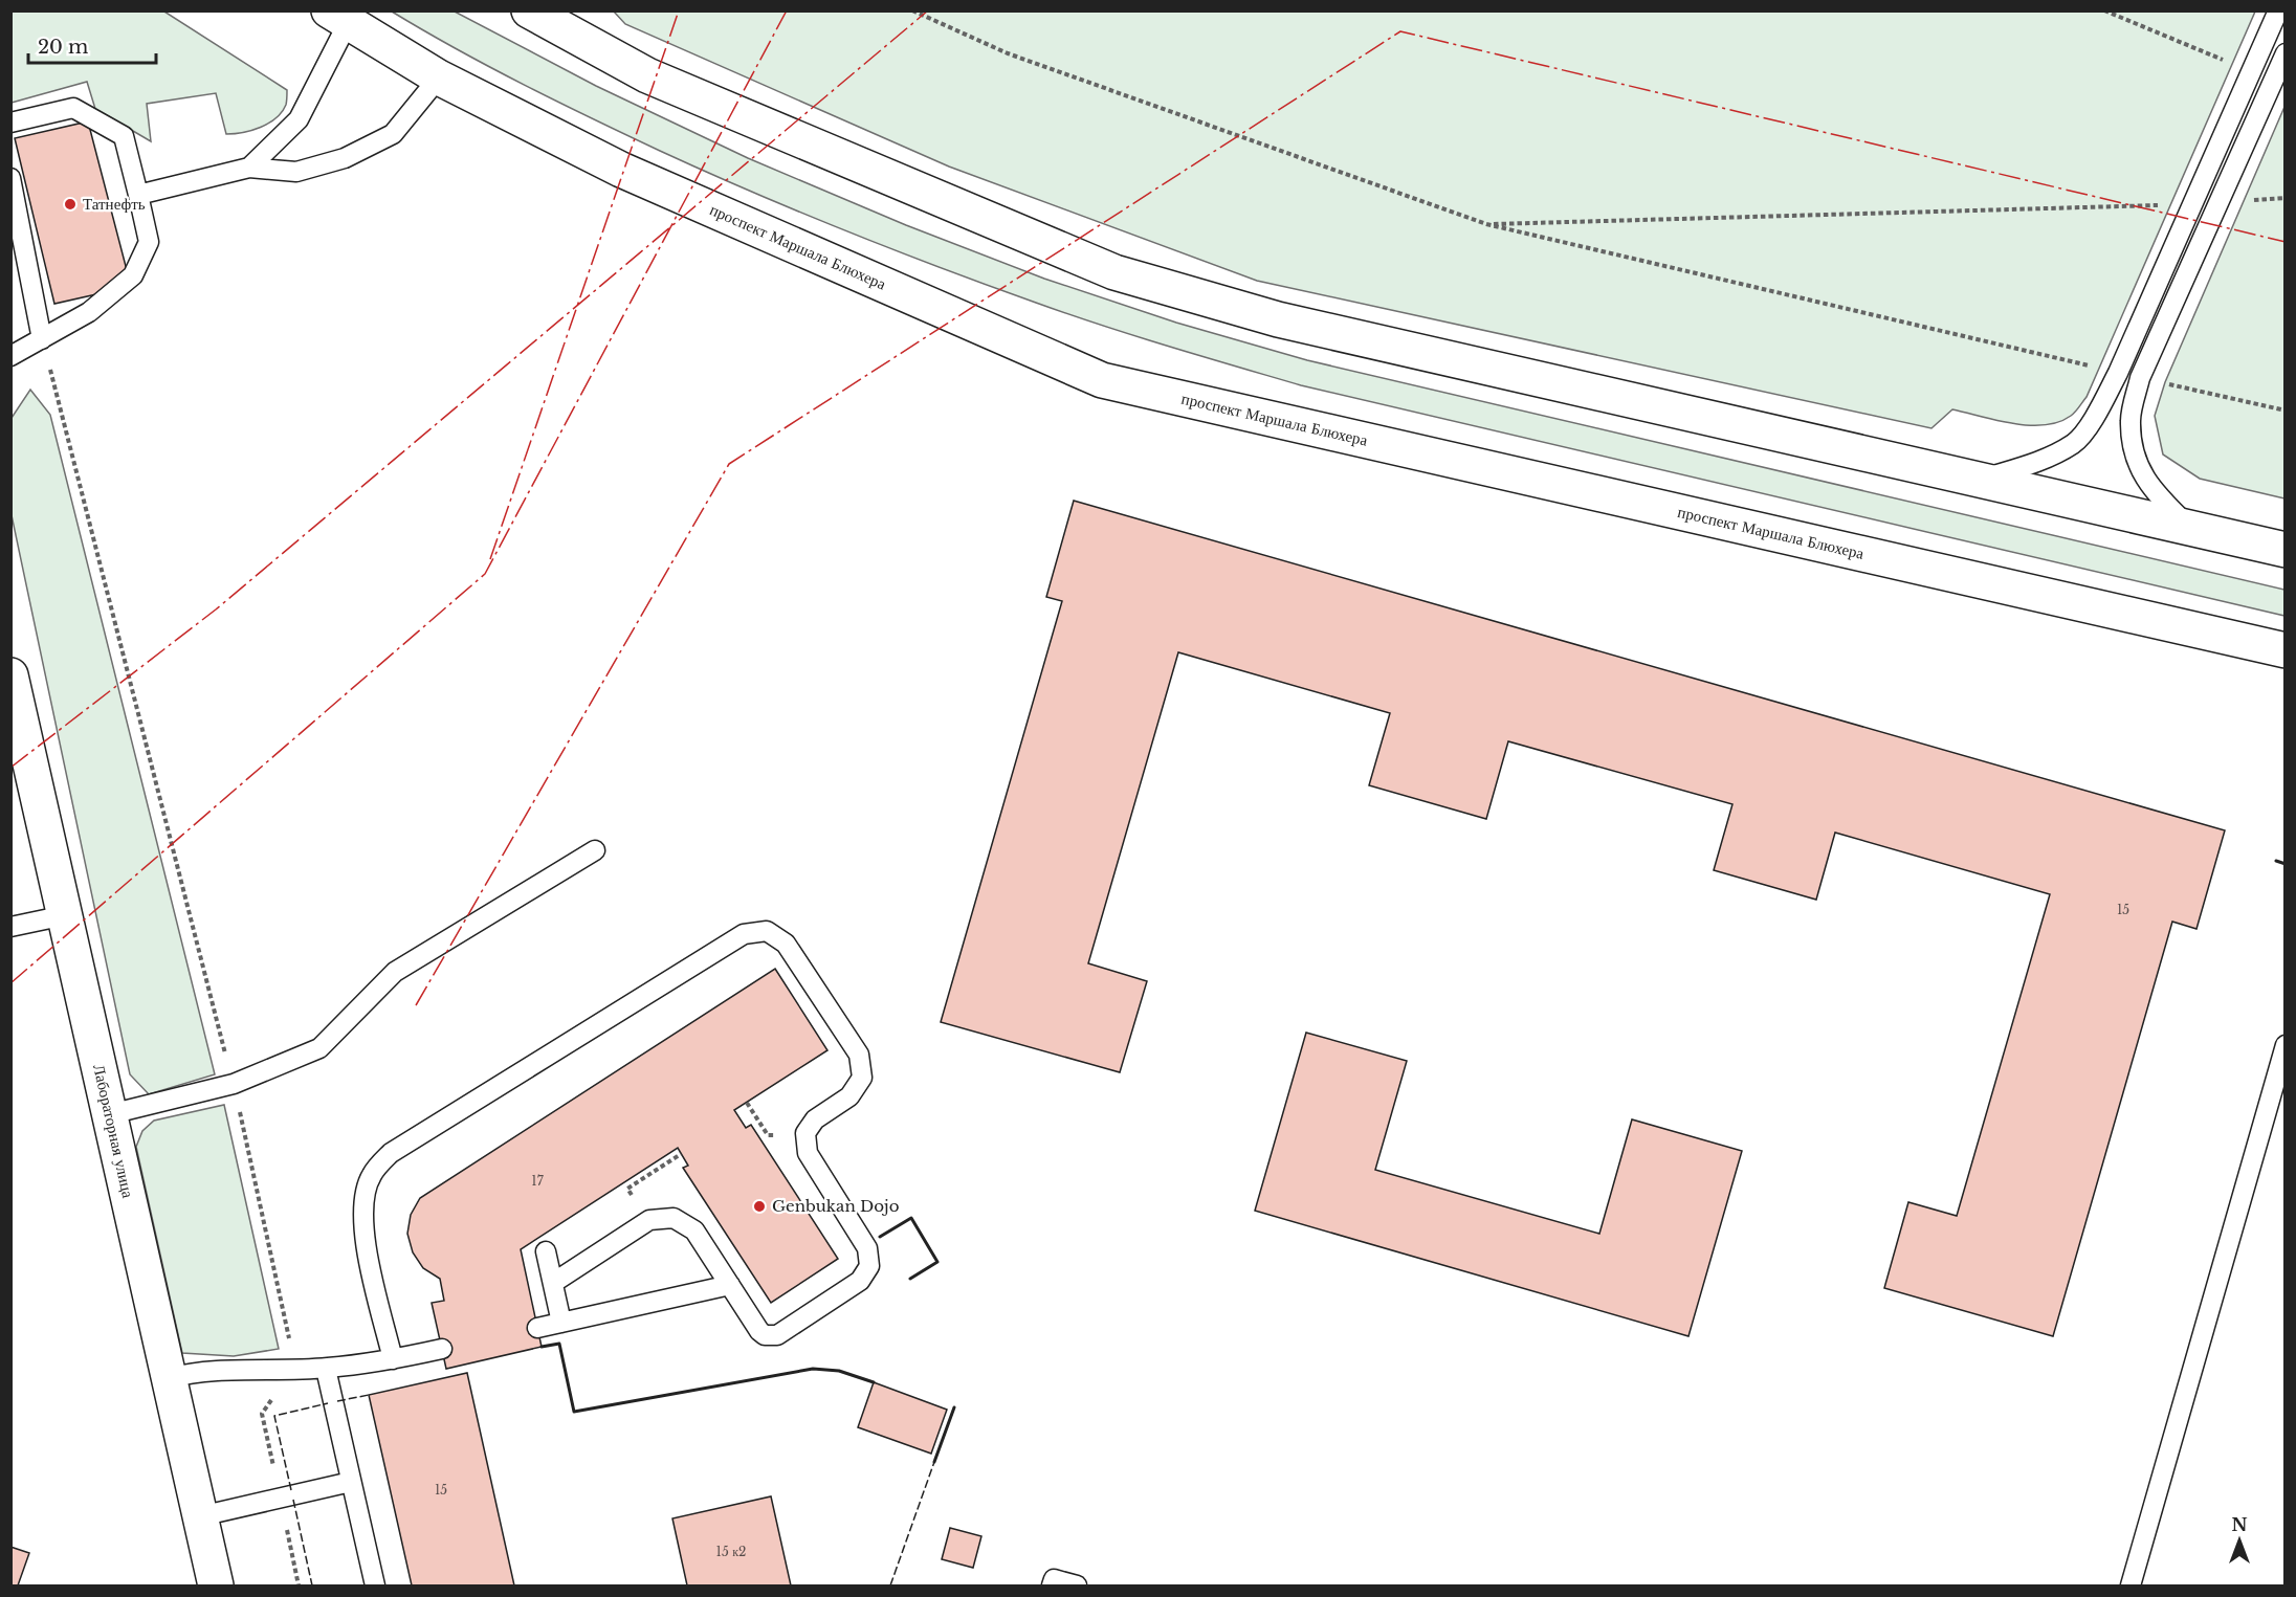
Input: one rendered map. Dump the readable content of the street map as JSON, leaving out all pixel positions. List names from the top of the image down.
{
  "streets": {
    "main road": ["проспект Маршала Блюхера", "Лабораторная улица"]
  },
  "places": ["Татнефть", "Genbukan Dojo"],
  "house_numbers": [
    "15",
    "17",
    "15",
    "15 к2"
  ],
  "scale_bar": "20 m",
  "north": "top"
}
